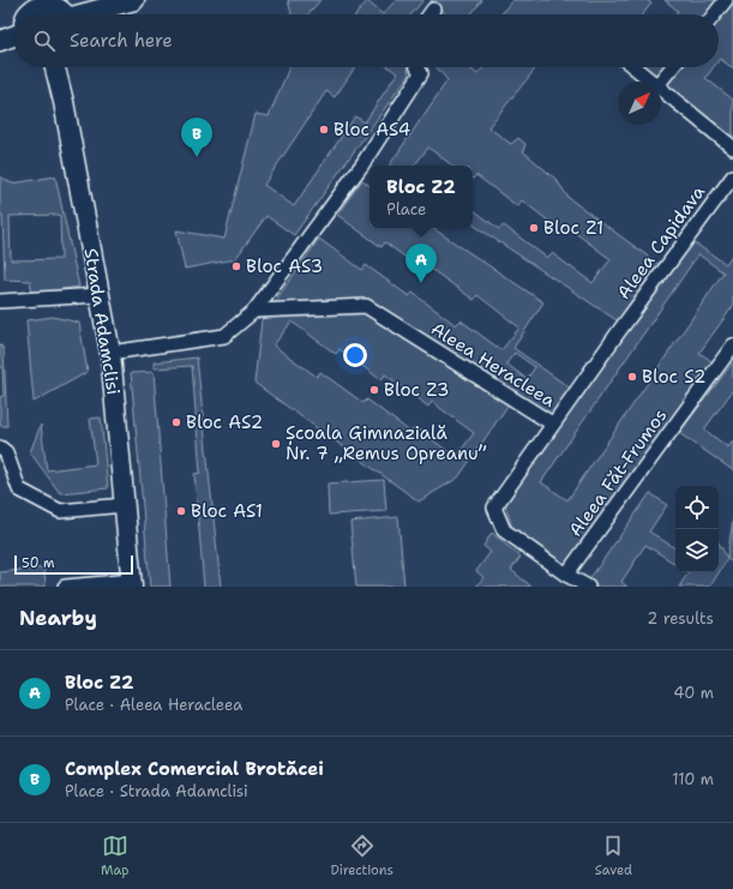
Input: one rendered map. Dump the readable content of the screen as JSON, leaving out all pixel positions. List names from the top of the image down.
{
  "streets": {
    "street": [
      "Aleea Capidava",
      "Strada Adamclisi",
      "Aleea Heracleea",
      "Aleea Făt-Frumos"
    ]
  },
  "crossings": [
    ["Aleea Capidava", "Aleea Heracleea"],
    ["Aleea Heracleea", "Aleea Făt-Frumos"]
  ],
  "places": [
    "Bloc AS4",
    "Bloc Z1",
    "Bloc AS3",
    "Bloc S2",
    "Bloc Z3",
    "Bloc AS2",
    "Școala Gimnazială Nr. 7 „Remus Opreanu”",
    "Bloc AS1"
  ],
  "scale_bar": "50 m",
  "north": "top right",
  "page": {
    "search": "Search here",
    "pins": ["B", "A"],
    "popup": ["Bloc Z2", "Place"],
    "scale": "50 m",
    "heading": ["Nearby", "2 results"],
    "list": [
      {
        "mark": "A",
        "name": "Bloc Z2",
        "note": "Place · Aleea Heracleea",
        "value": "40 m"
      },
      {
        "mark": "B",
        "name": "Complex Comercial Brotăcei",
        "note": "Place · Strada Adamclisi",
        "value": "110 m"
      }
    ],
    "nav": ["Map", "Directions", "Saved"]
  }
}
